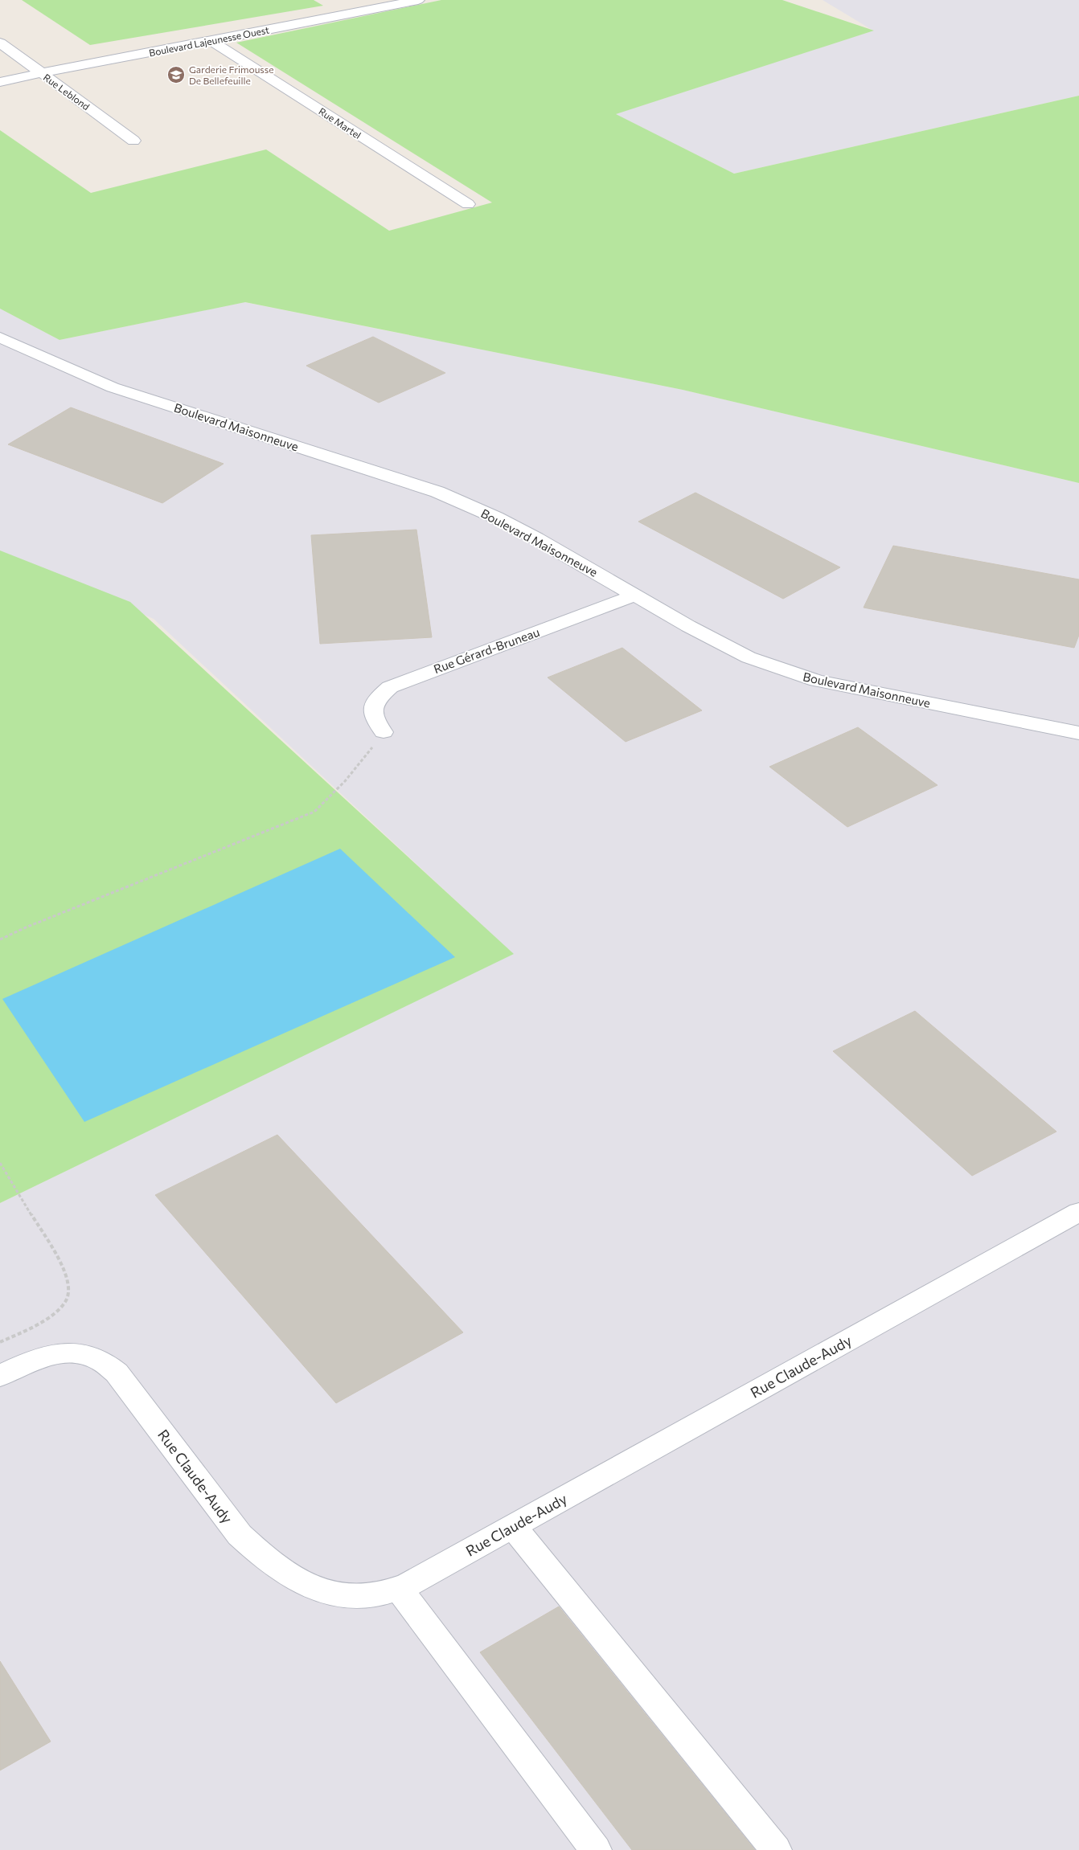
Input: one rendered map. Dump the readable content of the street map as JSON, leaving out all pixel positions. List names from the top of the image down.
{
  "streets": {
    "street": [
      "Boulevard Lajeunesse Ouest",
      "Rue Leblond",
      "Rue Martel",
      "Boulevard Maisonneuve",
      "Rue Gérard-Bruneau",
      "Rue Claude-Audy"
    ]
  },
  "crossings": [
    ["Boulevard Lajeunesse Ouest", "Rue Leblond"],
    ["Boulevard Lajeunesse Ouest", "Rue Martel"],
    ["Boulevard Maisonneuve", "Rue Gérard-Bruneau"]
  ],
  "places": {
    "school or university": ["Garderie Frimousse De Bellefeuille"]
  }
}
